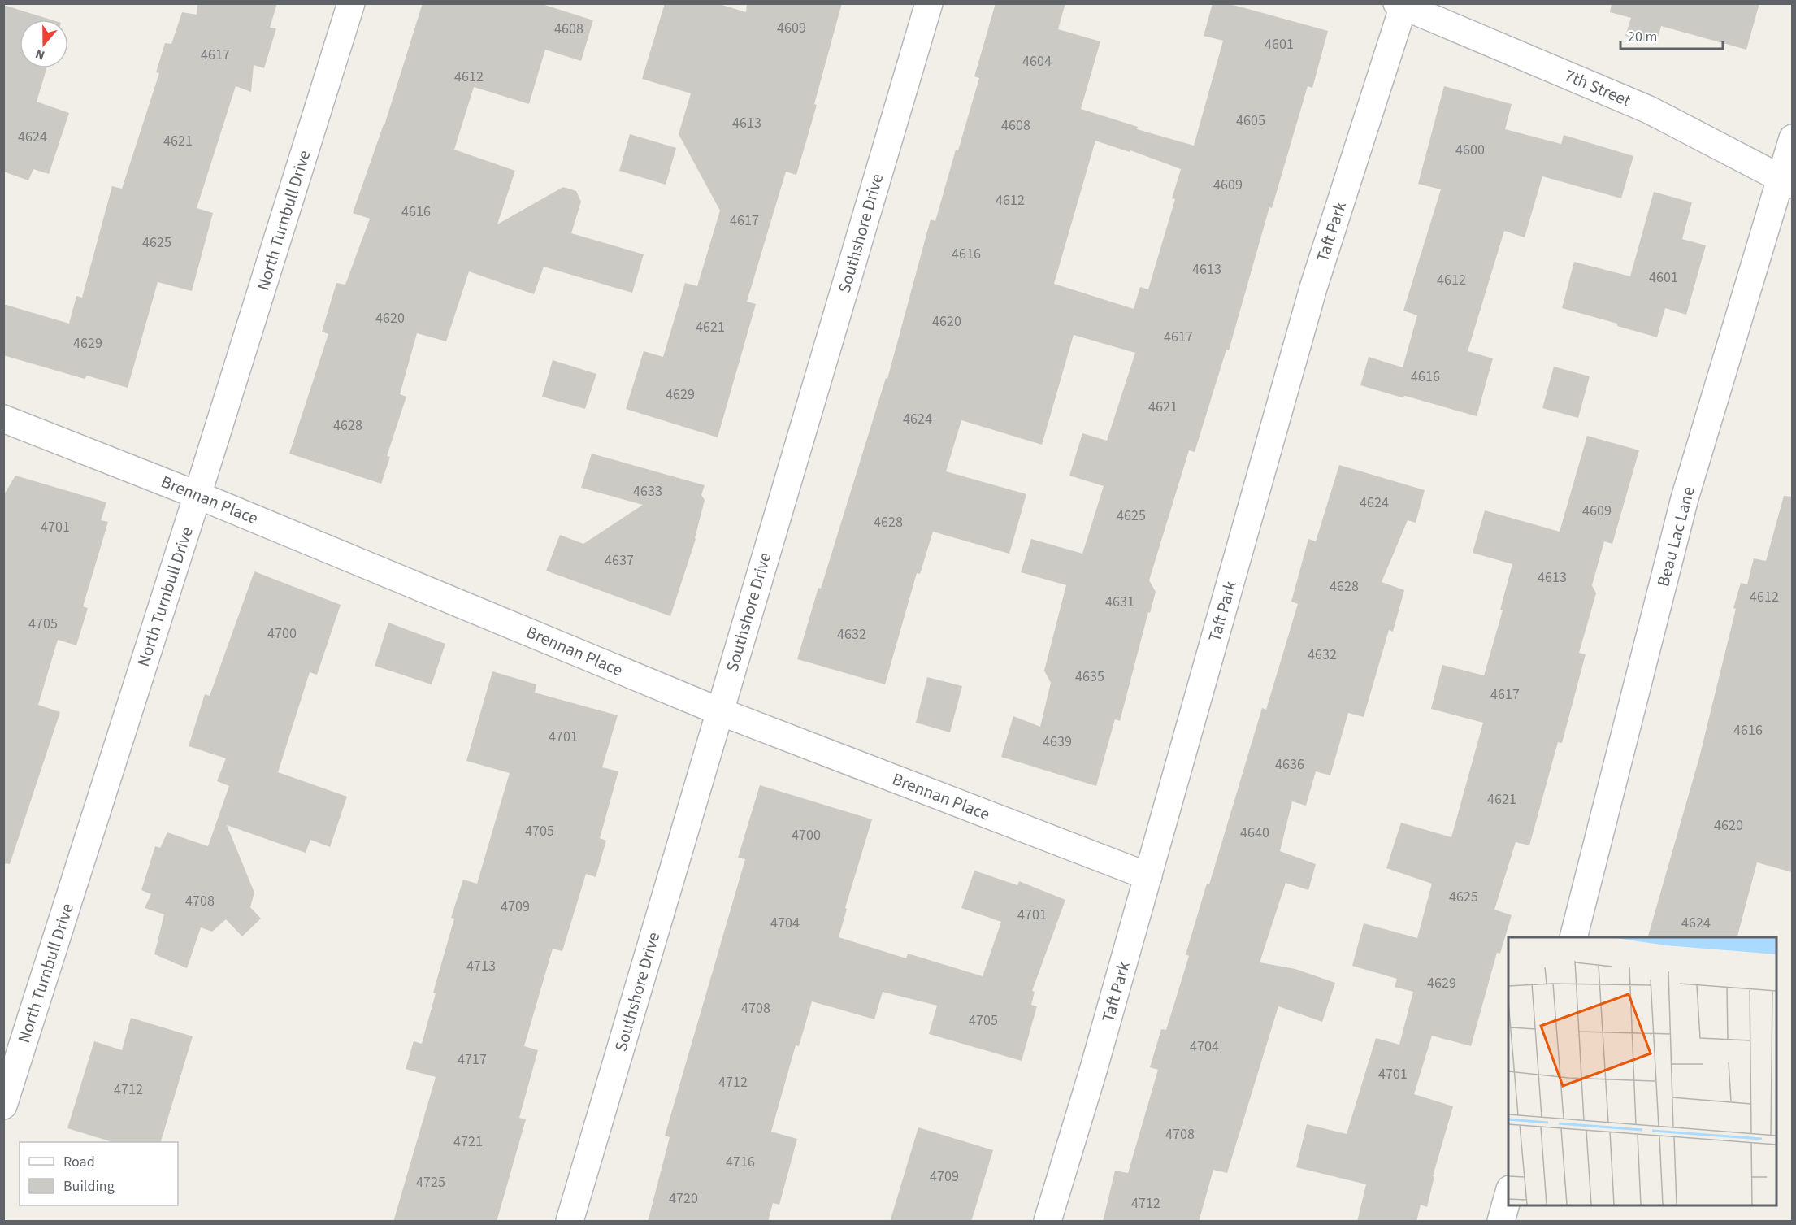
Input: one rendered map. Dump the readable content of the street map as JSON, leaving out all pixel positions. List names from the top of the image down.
{
  "streets": {
    "street": [
      "7th Street",
      "North Turnbull Drive",
      "Taft Park",
      "Southshore Drive",
      "Brennan Place",
      "Beau Lac Lane"
    ]
  },
  "crossings": [
    ["7th Street", "Taft Park"],
    ["7th Street", "Beau Lac Lane"],
    ["North Turnbull Drive", "Brennan Place"],
    ["Taft Park", "Brennan Place"],
    ["Southshore Drive", "Brennan Place"]
  ],
  "house_numbers": [
    "4609",
    "4608",
    "4601",
    "4617",
    "4604",
    "4612",
    "4605",
    "4613",
    "4608",
    "4624",
    "4621",
    "4600",
    "4609",
    "4612",
    "4616",
    "4617",
    "4625",
    "4616",
    "4613",
    "4601",
    "4612",
    "4620",
    "4620",
    "4621",
    "4617",
    "4629",
    "4616",
    "4629",
    "4621",
    "4624",
    "4628",
    "4633",
    "4624",
    "4609",
    "4625",
    "4628",
    "4701",
    "4637",
    "4613",
    "4628",
    "4612",
    "4631",
    "4705",
    "4700",
    "4632",
    "4632",
    "4635",
    "4617",
    "4616",
    "4701",
    "4639",
    "4636",
    "4621",
    "4620",
    "4705",
    "4640",
    "4700",
    "4625",
    "4708",
    "4709",
    "4701",
    "4704",
    "4624",
    "4713",
    "4629",
    "4708",
    "4705",
    "4704",
    "4717",
    "4701",
    "4712",
    "4712",
    "4708",
    "4721",
    "4716",
    "4709",
    "4725",
    "4720",
    "4712"
  ],
  "legend": ["Road", "Building"],
  "scale_bar": "20 m",
  "north": "bottom"
}
